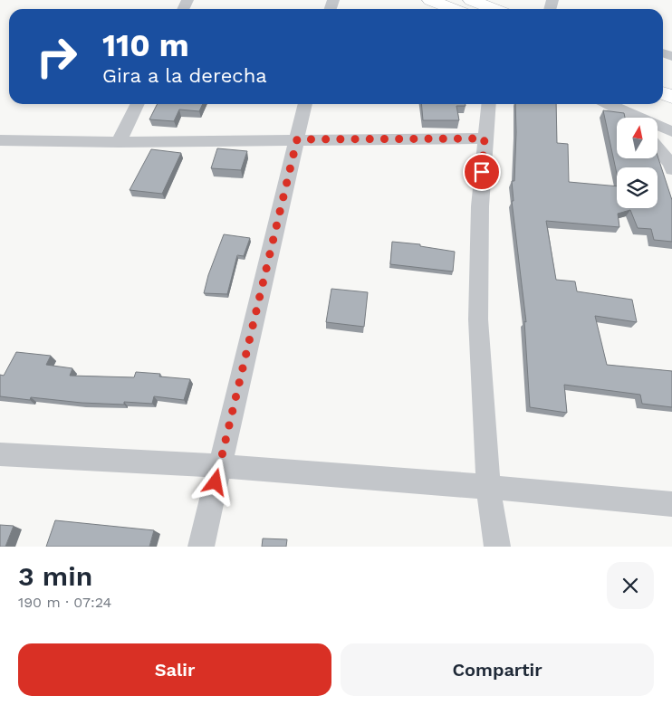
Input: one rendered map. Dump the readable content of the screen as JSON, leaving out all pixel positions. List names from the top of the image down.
{
  "north": "top",
  "page": {
    "turn": ["110 m", "Gira a la derecha"],
    "heading": ["3 min", "190 m · 07:24"],
    "buttons": ["Salir", "Compartir"]
  }
}
